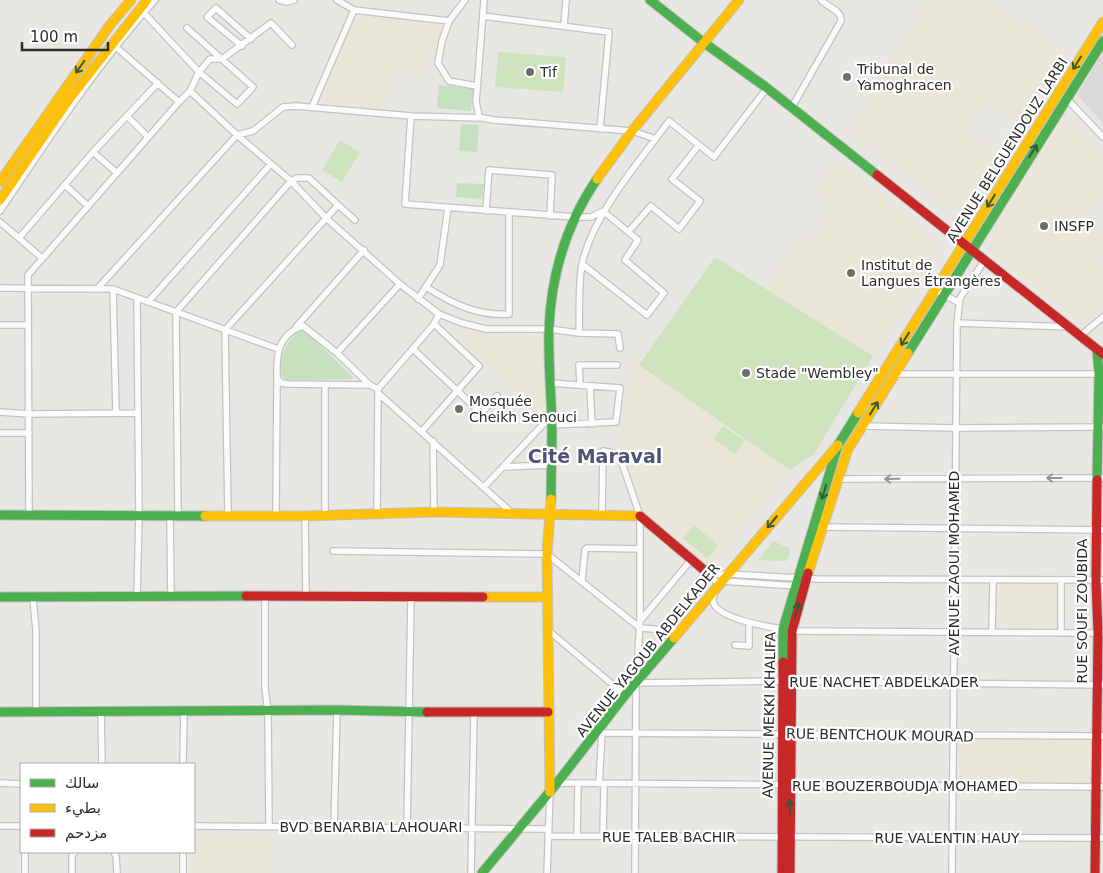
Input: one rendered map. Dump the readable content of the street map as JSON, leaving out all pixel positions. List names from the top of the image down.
{
  "streets": {
    "main road": [
      "AVENUE BELGUENDOUZ LARBI",
      "RUE SOUFI ZOUBIDA",
      "AVENUE YAGOUB ABDELKADER",
      "AVENUE MEKKI KHALIFA"
    ],
    "street": [
      "AVENUE ZAOUI MOHAMED",
      "RUE NACHET ABDELKADER",
      "RUE BENTCHOUK MOURAD",
      "RUE BOUZERBOUDJA MOHAMED",
      "BVD BENARBIA LAHOUARI",
      "RUE TALEB BACHIR",
      "RUE VALENTIN HAUY"
    ]
  },
  "crossings": [
    ["AVENUE BELGUENDOUZ LARBI", "AVENUE YAGOUB ABDELKADER"],
    ["AVENUE BELGUENDOUZ LARBI", "AVENUE MEKKI KHALIFA"],
    ["AVENUE ZAOUI MOHAMED", "RUE NACHET ABDELKADER"],
    ["AVENUE ZAOUI MOHAMED", "RUE BENTCHOUK MOURAD"],
    ["AVENUE ZAOUI MOHAMED", "RUE BOUZERBOUDJA MOHAMED"],
    ["AVENUE ZAOUI MOHAMED", "RUE VALENTIN HAUY"],
    ["RUE SOUFI ZOUBIDA", "RUE NACHET ABDELKADER"],
    ["RUE SOUFI ZOUBIDA", "RUE BENTCHOUK MOURAD"],
    ["RUE SOUFI ZOUBIDA", "RUE BOUZERBOUDJA MOHAMED"],
    ["RUE SOUFI ZOUBIDA", "RUE VALENTIN HAUY"],
    ["AVENUE YAGOUB ABDELKADER", "RUE NACHET ABDELKADER"],
    ["AVENUE YAGOUB ABDELKADER", "AVENUE MEKKI KHALIFA"],
    ["AVENUE YAGOUB ABDELKADER", "RUE BENTCHOUK MOURAD"],
    ["AVENUE YAGOUB ABDELKADER", "RUE BOUZERBOUDJA MOHAMED"],
    ["AVENUE YAGOUB ABDELKADER", "BVD BENARBIA LAHOUARI"],
    ["RUE NACHET ABDELKADER", "AVENUE MEKKI KHALIFA"],
    ["AVENUE MEKKI KHALIFA", "RUE BENTCHOUK MOURAD"],
    ["AVENUE MEKKI KHALIFA", "RUE BOUZERBOUDJA MOHAMED"],
    ["AVENUE MEKKI KHALIFA", "RUE TALEB BACHIR"],
    ["AVENUE MEKKI KHALIFA", "RUE VALENTIN HAUY"],
    ["RUE TALEB BACHIR", "RUE VALENTIN HAUY"]
  ],
  "one_way": ["AVENUE BELGUENDOUZ LARBI"],
  "districts": ["Cité Maraval"],
  "places": [
    "Tif",
    "Tribunal de Yamoghracen",
    "INSFP",
    "Institut de Langues Étrangères",
    "Stade \"Wembley\"",
    "Mosquée Cheikh Senouci"
  ],
  "legend": ["سالك", "بطيء", "مزدحم"],
  "scale_bar": "100 m"
}
